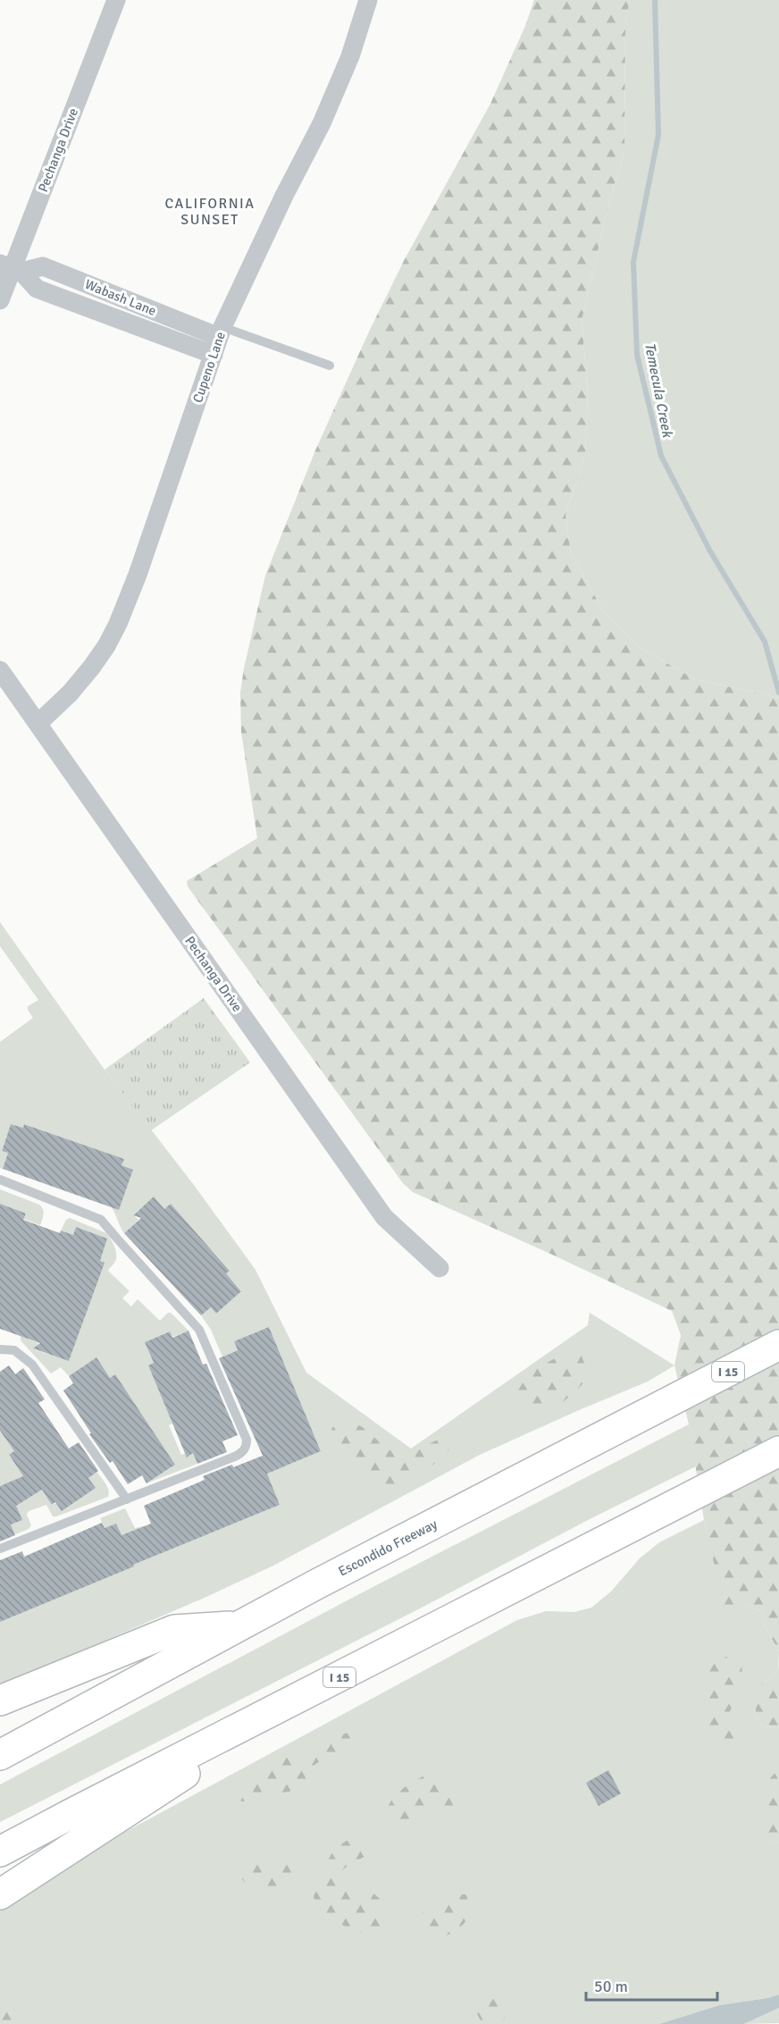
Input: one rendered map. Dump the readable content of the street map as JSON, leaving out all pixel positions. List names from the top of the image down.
{
  "streets": {
    "highway": ["I 15", "Escondido Freeway"],
    "street": ["Pechanga Drive", "Wabash Lane", "Cupeno Lane"]
  },
  "crossings": [
    ["Pechanga Drive", "Wabash Lane"],
    ["Pechanga Drive", "Cupeno Lane"],
    ["Wabash Lane", "Cupeno Lane"]
  ],
  "districts": ["CALIFORNIA SUNSET"],
  "water": ["Temecula Creek"],
  "scale_bar": "50 m"
}
